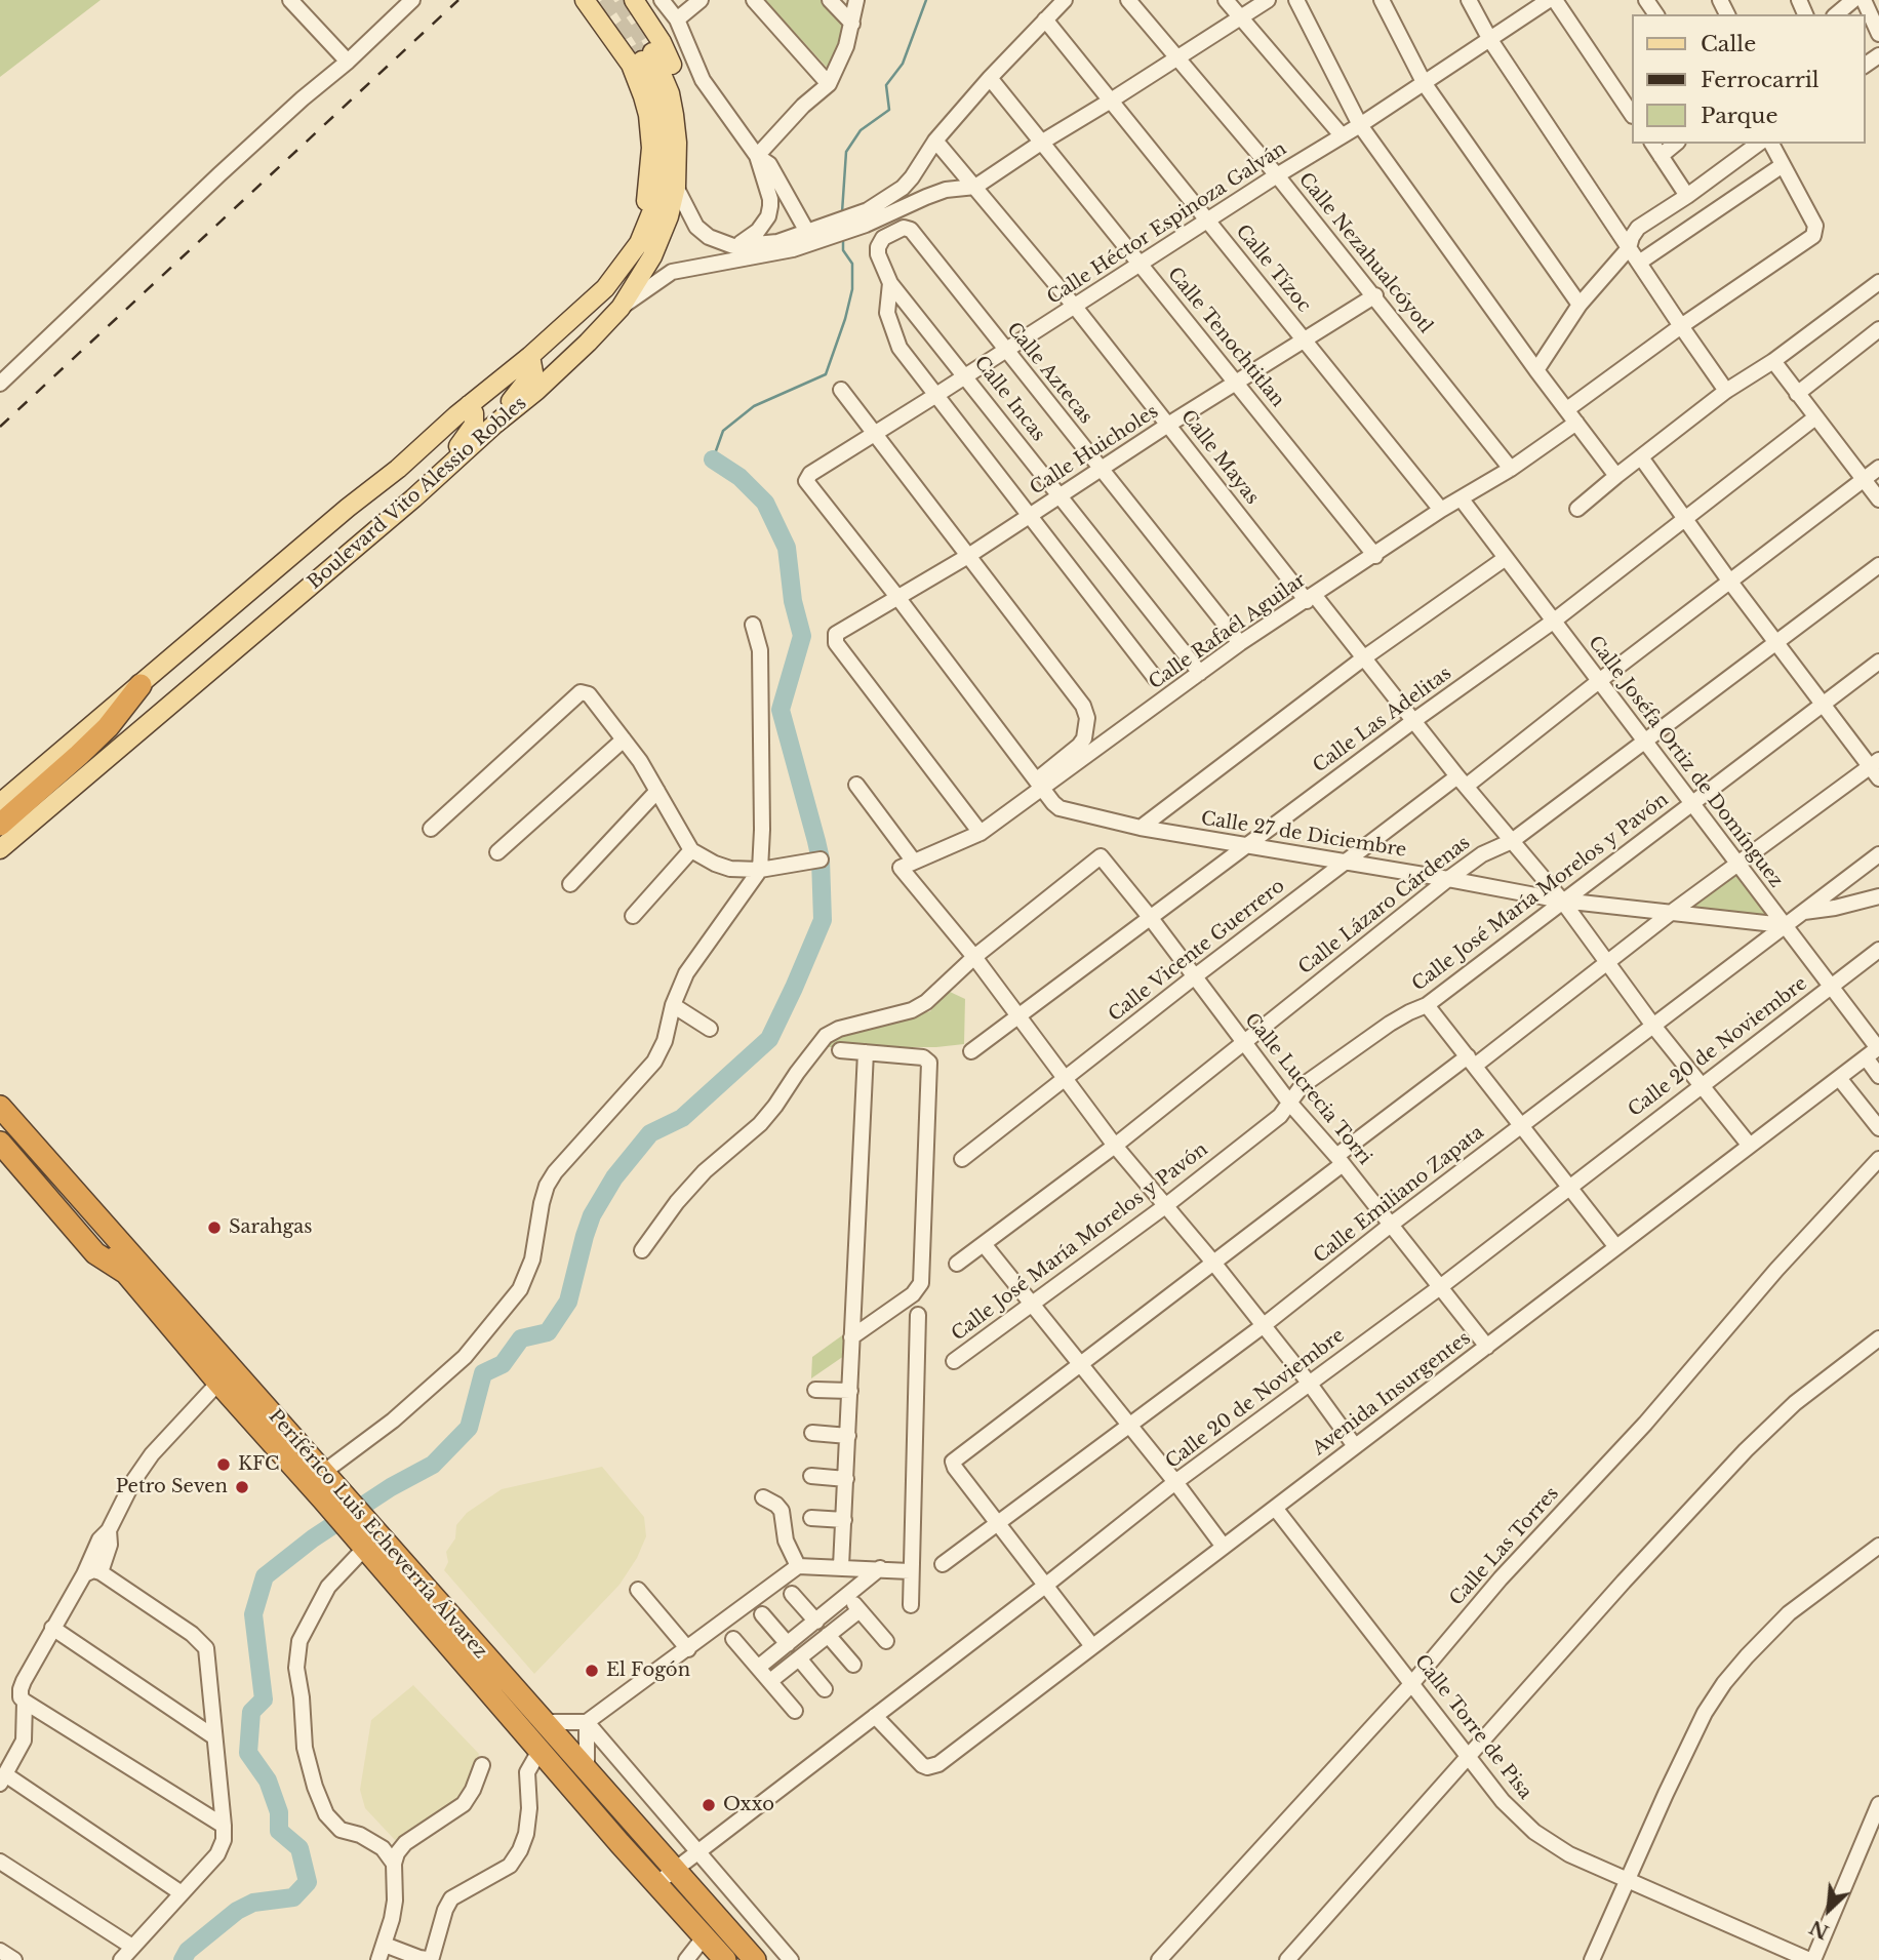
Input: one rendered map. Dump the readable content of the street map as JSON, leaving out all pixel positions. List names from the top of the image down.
{
  "streets": {
    "highway": ["Periférico Luis Echeverría Álvarez"],
    "main road": ["Boulevard Vito Alessio Robles"],
    "street": [
      "Calle Héctor Espinoza Galván",
      "Calle Nezahualcóyotl",
      "Calle Tízoc",
      "Calle Tenochtitlan",
      "Calle Aztecas",
      "Calle Incas",
      "Calle Huicholes",
      "Calle Mayas",
      "Calle Rafaél Aguilar",
      "Calle Las Adelitas",
      "Calle Joséfa Ortiz de Domínguez",
      "Calle 27 de Diciembre",
      "Calle José María Morelos y Pavón",
      "Calle Lázaro Cárdenas",
      "Calle Vicente Guerrero",
      "Calle 20 de Noviembre",
      "Calle Lucrecia Torri",
      "Calle Emiliano Zapata",
      "Avenida Insurgentes",
      "Calle Las Torres",
      "Calle Torre de Pisa"
    ]
  },
  "crossings": [
    ["Calle Héctor Espinoza Galván", "Calle Nezahualcóyotl"],
    ["Calle Héctor Espinoza Galván", "Calle Tízoc"],
    ["Calle Héctor Espinoza Galván", "Calle Tenochtitlan"],
    ["Calle Héctor Espinoza Galván", "Calle Aztecas"],
    ["Calle Héctor Espinoza Galván", "Calle Incas"],
    ["Calle Héctor Espinoza Galván", "Calle Mayas"],
    ["Calle Héctor Espinoza Galván", "Calle 27 de Diciembre"],
    ["Calle Nezahualcóyotl", "Calle Huicholes"],
    ["Calle Nezahualcóyotl", "Calle Rafaél Aguilar"],
    ["Calle Tízoc", "Calle Huicholes"],
    ["Calle Tízoc", "Calle Rafaél Aguilar"],
    ["Calle Tenochtitlan", "Calle Huicholes"],
    ["Calle Tenochtitlan", "Calle Rafaél Aguilar"],
    ["Calle Aztecas", "Calle Incas"],
    ["Calle Aztecas", "Calle Huicholes"],
    ["Calle Aztecas", "Calle Rafaél Aguilar"],
    ["Calle Incas", "Calle Huicholes"],
    ["Calle Incas", "Calle Rafaél Aguilar"],
    ["Calle Huicholes", "Calle Mayas"],
    ["Calle Huicholes", "Calle Rafaél Aguilar"],
    ["Calle Huicholes", "Calle 27 de Diciembre"],
    ["Calle Mayas", "Calle Rafaél Aguilar"],
    ["Calle Mayas", "Calle Las Adelitas"],
    ["Calle Mayas", "Calle 27 de Diciembre"],
    ["Calle Mayas", "Calle José María Morelos y Pavón"],
    ["Calle Mayas", "Calle Lázaro Cárdenas"],
    ["Calle Mayas", "Calle Vicente Guerrero"],
    ["Calle Mayas", "Calle 20 de Noviembre"],
    ["Calle Mayas", "Calle Emiliano Zapata"],
    ["Calle Mayas", "Avenida Insurgentes"],
    ["Calle Rafaél Aguilar", "Calle Joséfa Ortiz de Domínguez"],
    ["Calle Rafaél Aguilar", "Calle 27 de Diciembre"],
    ["Calle Las Adelitas", "Calle Joséfa Ortiz de Domínguez"],
    ["Calle Las Adelitas", "Calle 27 de Diciembre"],
    ["Calle Las Adelitas", "Calle Lucrecia Torri"],
    ["Calle Joséfa Ortiz de Domínguez", "Calle 27 de Diciembre"],
    ["Calle Joséfa Ortiz de Domínguez", "Calle José María Morelos y Pavón"],
    ["Calle Joséfa Ortiz de Domínguez", "Calle Lázaro Cárdenas"],
    ["Calle Joséfa Ortiz de Domínguez", "Calle Vicente Guerrero"],
    ["Calle Joséfa Ortiz de Domínguez", "Calle 20 de Noviembre"],
    ["Calle Joséfa Ortiz de Domínguez", "Calle Emiliano Zapata"],
    ["Calle Joséfa Ortiz de Domínguez", "Avenida Insurgentes"],
    ["Calle 27 de Diciembre", "Calle José María Morelos y Pavón"],
    ["Calle 27 de Diciembre", "Calle Lázaro Cárdenas"],
    ["Calle 27 de Diciembre", "Calle Vicente Guerrero"],
    ["Calle 27 de Diciembre", "Calle Emiliano Zapata"],
    ["Calle José María Morelos y Pavón", "Calle Lucrecia Torri"],
    ["Calle Lázaro Cárdenas", "Calle Lucrecia Torri"],
    ["Calle Vicente Guerrero", "Calle Lucrecia Torri"],
    ["Calle 20 de Noviembre", "Calle Lucrecia Torri"],
    ["Calle 20 de Noviembre", "Avenida Insurgentes"],
    ["Calle 20 de Noviembre", "Periférico Luis Echeverría Álvarez"],
    ["Calle Lucrecia Torri", "Calle Emiliano Zapata"],
    ["Calle Lucrecia Torri", "Avenida Insurgentes"],
    ["Avenida Insurgentes", "Calle Torre de Pisa"],
    ["Calle Las Torres", "Calle Torre de Pisa"]
  ],
  "places": [
    "Sarahgas",
    "KFC",
    "Petro Seven",
    "El Fogón",
    "Oxxo"
  ],
  "legend": ["Calle", "Ferrocarril", "Parque"],
  "north": "bottom left"
}
